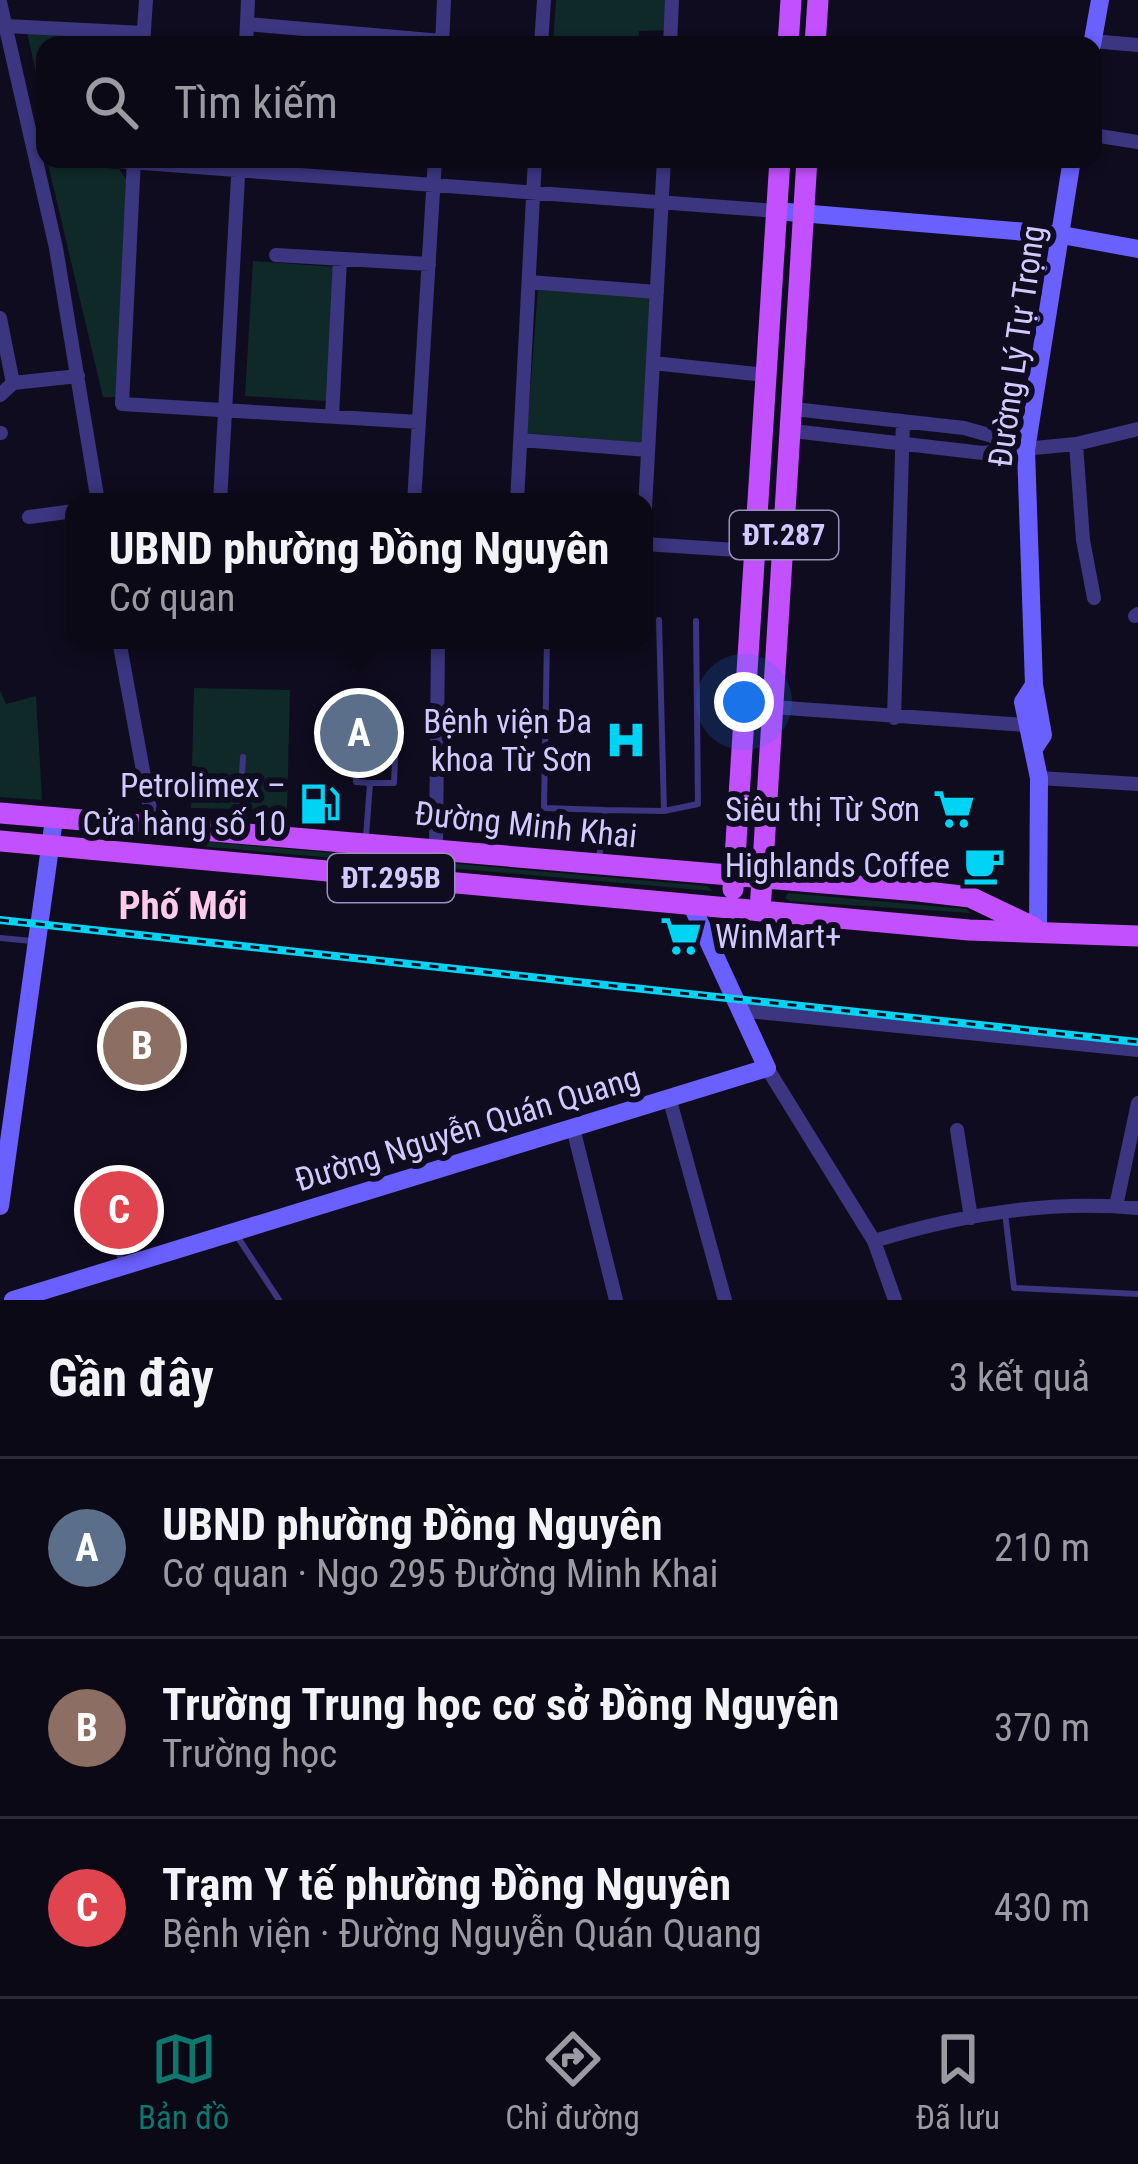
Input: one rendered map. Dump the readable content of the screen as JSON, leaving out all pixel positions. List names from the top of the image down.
{
  "streets": {
    "main road": ["ĐT.287", "Đường Minh Khai", "ĐT.295B"],
    "street": ["Đường Lý Tự Trọng", "Đường Nguyễn Quán Quang"]
  },
  "crossings": [
    ["Đường Lý Tự Trọng", "Đường Minh Khai"],
    ["ĐT.287", "Đường Minh Khai"]
  ],
  "districts": ["Phố Mới"],
  "places": {
    "hospital": ["Bệnh viện Đa khoa Từ Sơn"],
    "fuel station": ["Petrolimex – Cửa hàng số 10"],
    "supermarket": ["Siêu thị Từ Sơn", "WinMart+"],
    "cafe": ["Highlands Coffee"]
  },
  "page": {
    "search": "Tìm kiếm",
    "popup": ["UBND phường Đồng Nguyên", "Cơ quan"],
    "pins": ["A", "B", "C"],
    "heading": ["Gần đây", "3 kết quả"],
    "list": [
      {
        "mark": "A",
        "name": "UBND phường Đồng Nguyên",
        "note": "Cơ quan · Ngo 295 Đường Minh Khai",
        "value": "210 m"
      },
      {
        "mark": "B",
        "name": "Trường Trung học cơ sở Đồng Nguyên",
        "note": "Trường học",
        "value": "370 m"
      },
      {
        "mark": "C",
        "name": "Trạm Y tế phường Đồng Nguyên",
        "note": "Bệnh viện · Đường Nguyễn Quán Quang",
        "value": "430 m"
      }
    ],
    "nav": ["Bản đồ", "Chỉ đường", "Đã lưu"]
  }
}
